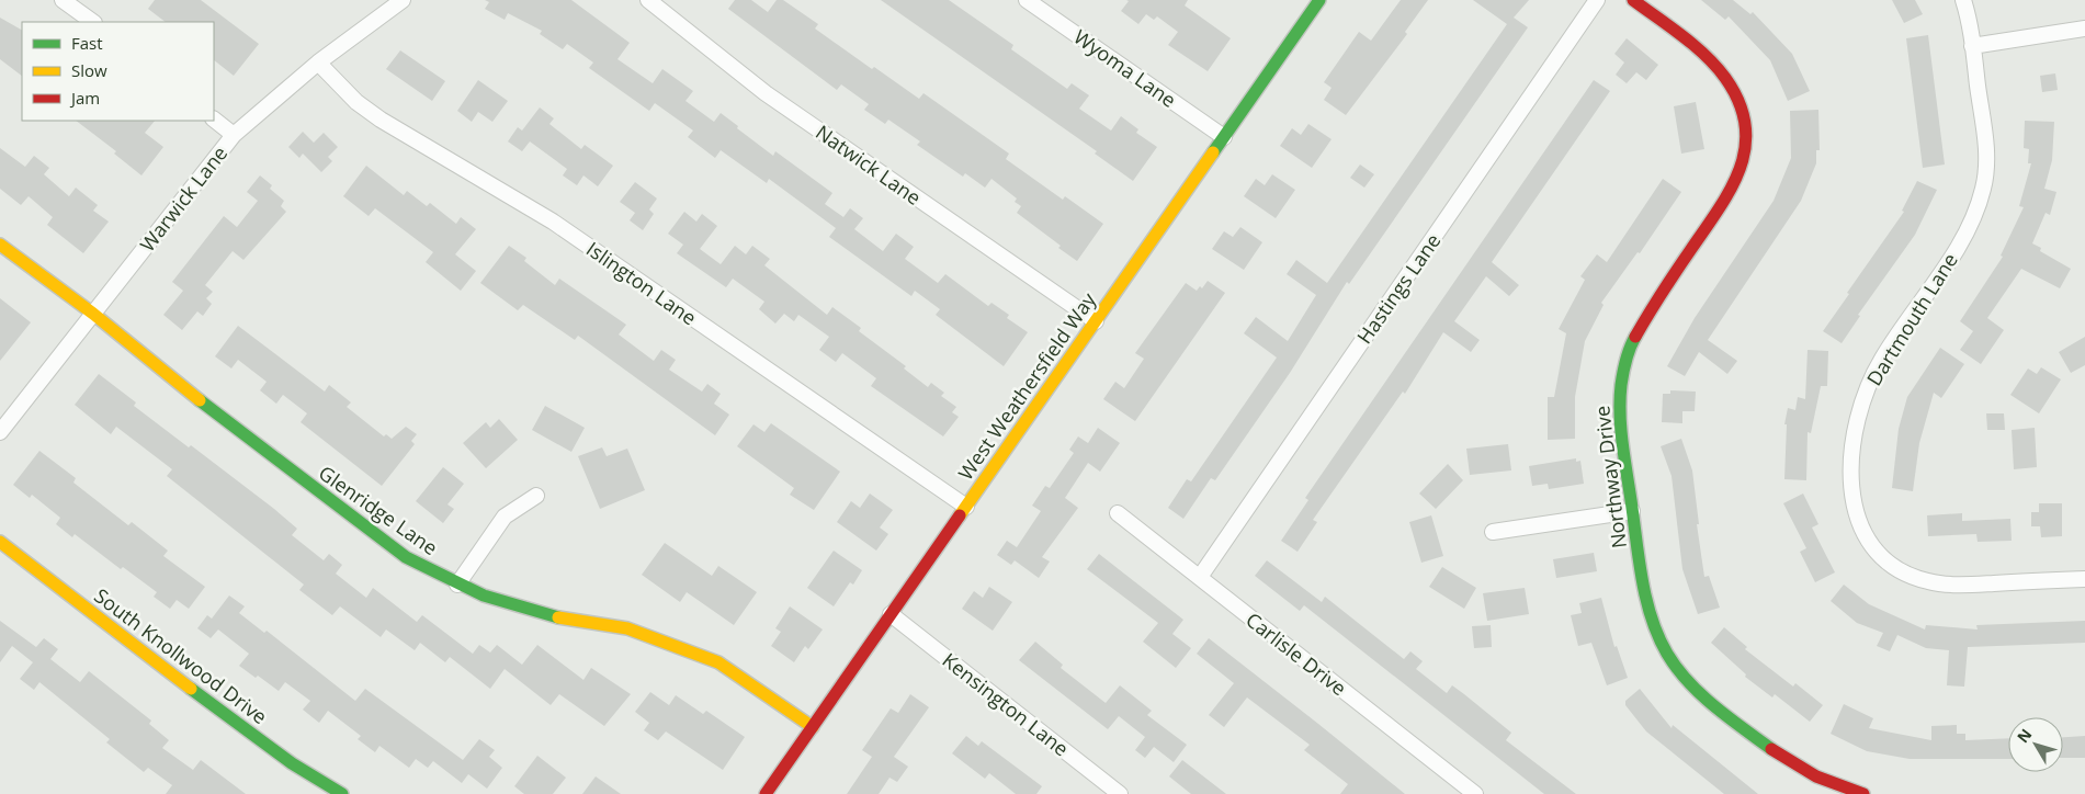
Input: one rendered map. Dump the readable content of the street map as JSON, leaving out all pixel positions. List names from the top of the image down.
{
  "streets": {
    "street": [
      "Wyoma Lane",
      "Natwick Lane",
      "Warwick Lane",
      "Islington Lane",
      "Hastings Lane",
      "Dartmouth Lane",
      "West Weathersfield Way",
      "Northway Drive",
      "Glenridge Lane",
      "Carlisle Drive",
      "South Knollwood Drive",
      "Kensington Lane"
    ]
  },
  "crossings": [
    ["Wyoma Lane", "West Weathersfield Way"],
    ["Natwick Lane", "West Weathersfield Way"],
    ["Warwick Lane", "Islington Lane"],
    ["Warwick Lane", "Glenridge Lane"],
    ["Islington Lane", "West Weathersfield Way"],
    ["Hastings Lane", "Carlisle Drive"],
    ["West Weathersfield Way", "Glenridge Lane"],
    ["West Weathersfield Way", "Kensington Lane"]
  ],
  "legend": ["Fast", "Slow", "Jam"],
  "north": "top left"
}
